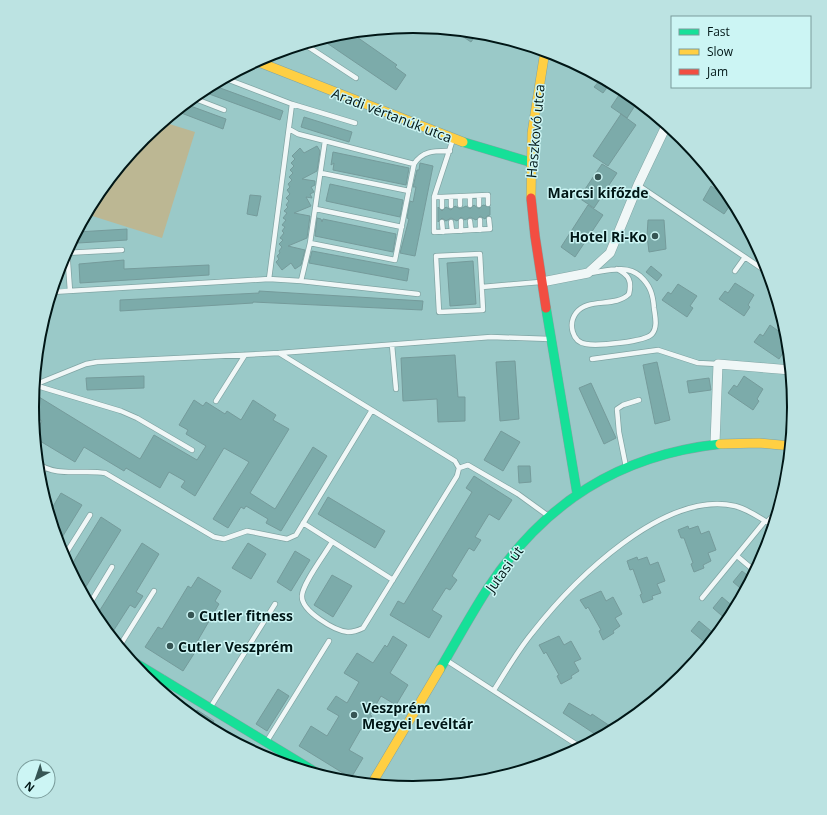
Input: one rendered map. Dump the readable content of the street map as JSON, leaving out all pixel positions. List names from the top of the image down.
{
  "streets": {
    "street": ["Aradi vértanúk utca", "Haszkovó utca", "Jutasi út"]
  },
  "crossings": [
    ["Aradi vértanúk utca", "Haszkovó utca"],
    ["Haszkovó utca", "Jutasi út"]
  ],
  "places": [
    "Marcsi kifőzde",
    "Hotel Ri-Ko",
    "Cutler fitness",
    "Cutler Veszprém",
    "Veszprém Megyei Levéltár"
  ],
  "legend": ["Fast", "Slow", "Jam"],
  "north": "bottom left"
}
